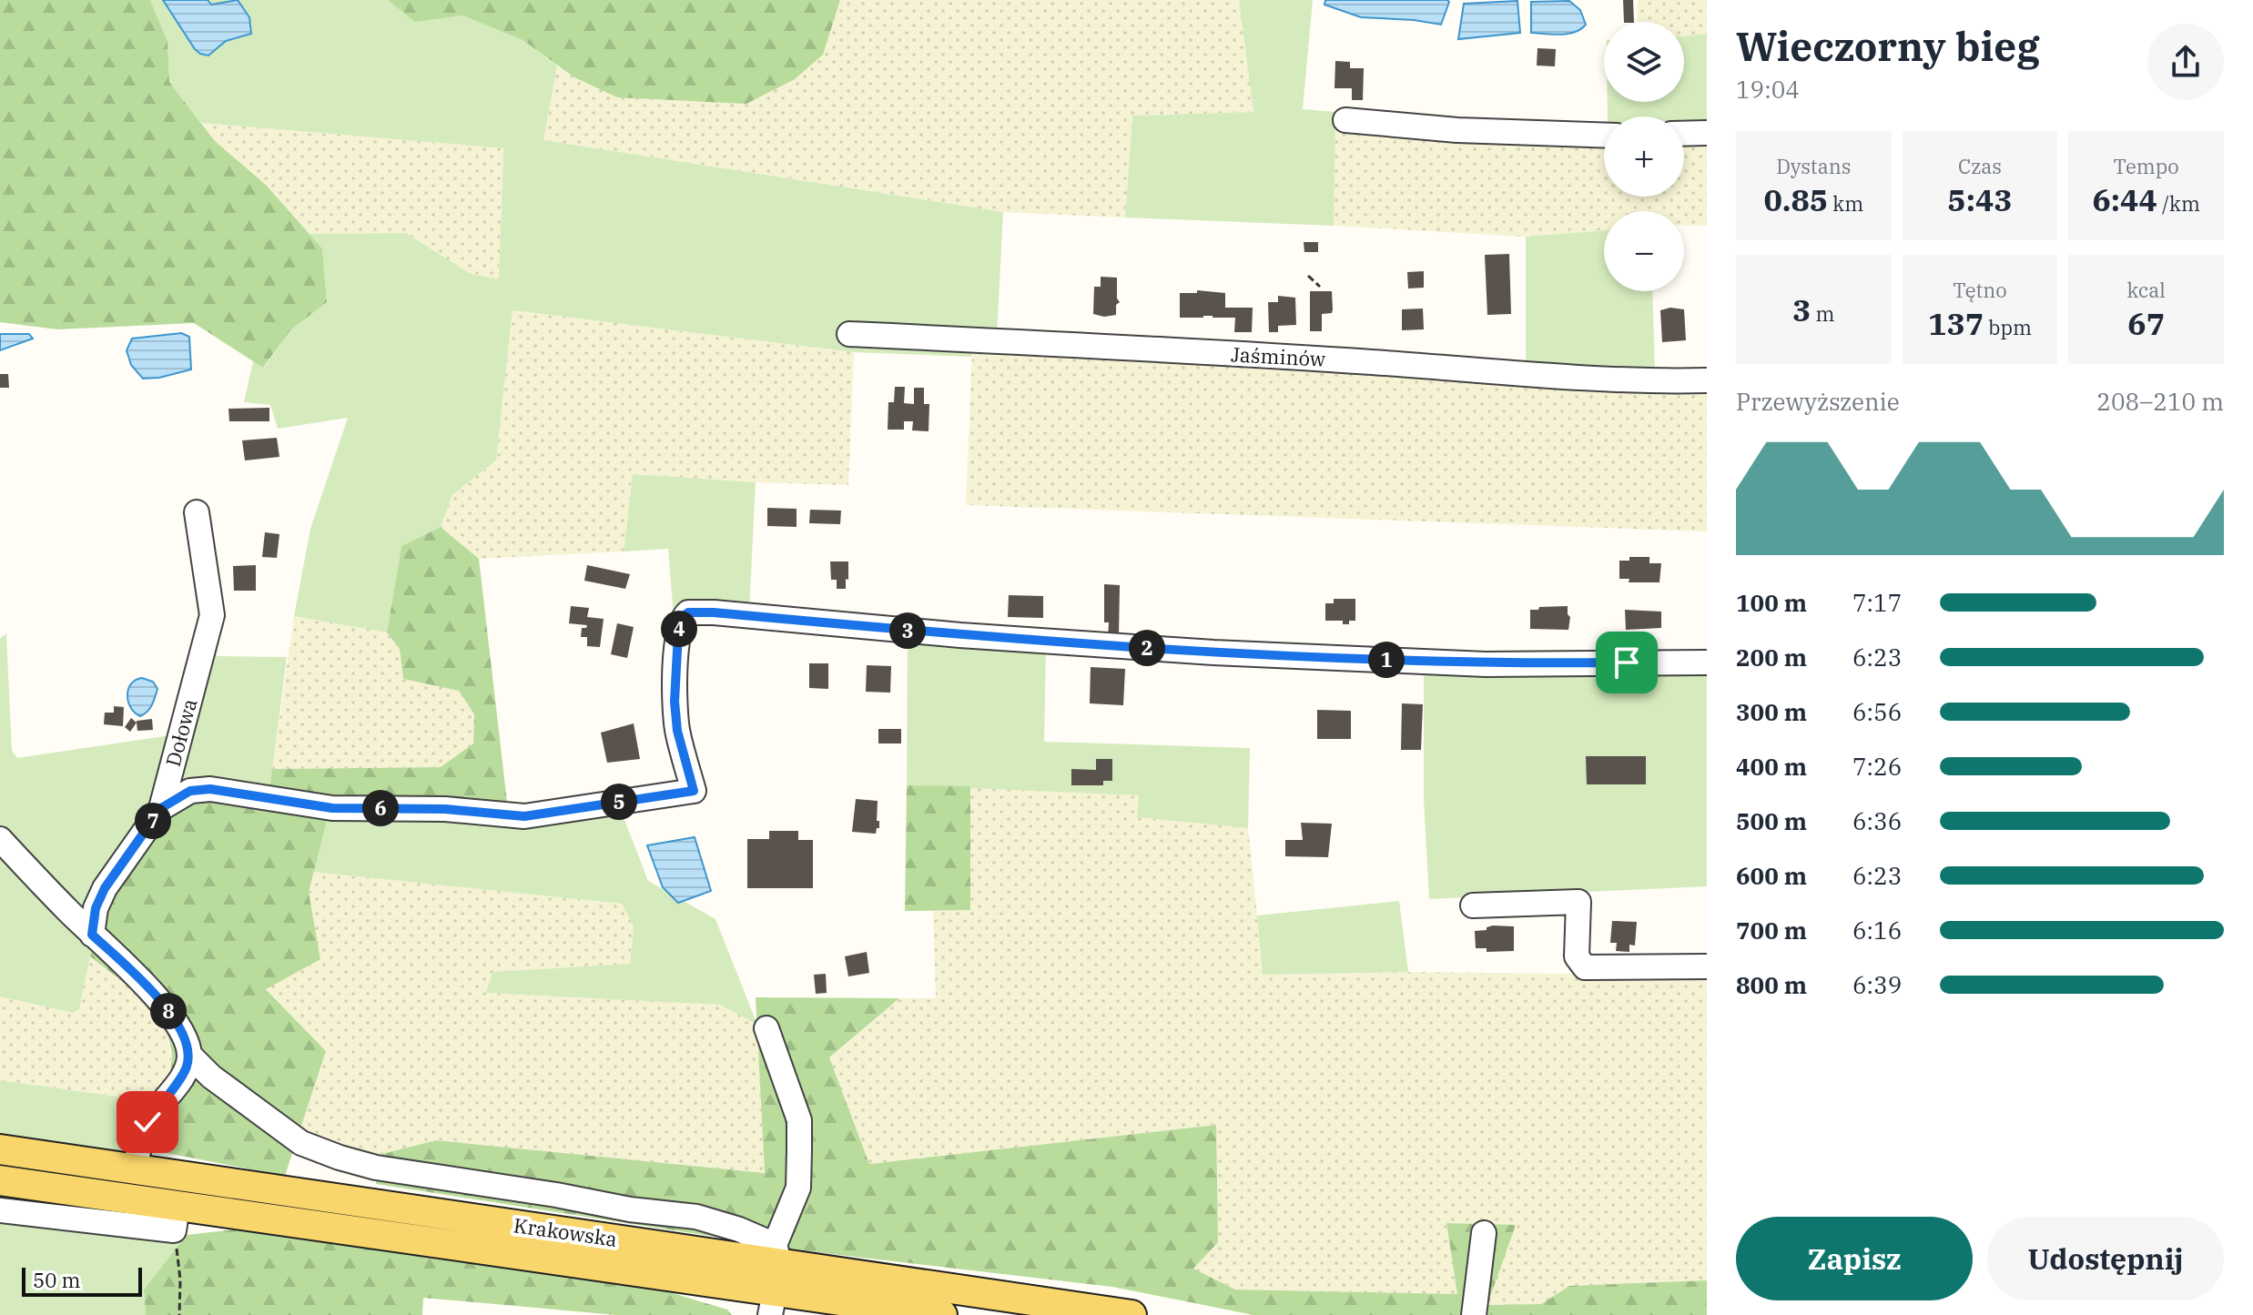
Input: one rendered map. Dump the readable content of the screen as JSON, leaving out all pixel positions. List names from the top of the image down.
{
  "streets": {
    "main road": ["Krakowska"],
    "street": ["Jaśminów", "Dołowa"]
  },
  "scale_bar": "50 m",
  "page": {
    "heading": ["Wieczorny bieg", "19:04"],
    "map_buttons": ["+", "−"],
    "stats": [
      ["Dystans", "0.85 km"],
      ["Czas", "5:43"],
      ["Tempo", "6:44 /km"],
      ["3 m"],
      ["Tętno", "137 bpm"],
      ["kcal", "67"]
    ],
    "chart": ["Przewyższenie", "208–210 m"],
    "list": [
      {
        "name": "100 m",
        "note": "7:17"
      },
      {
        "name": "200 m",
        "note": "6:23"
      },
      {
        "name": "300 m",
        "note": "6:56"
      },
      {
        "name": "400 m",
        "note": "7:26"
      },
      {
        "name": "500 m",
        "note": "6:36"
      },
      {
        "name": "600 m",
        "note": "6:23"
      },
      {
        "name": "700 m",
        "note": "6:16"
      },
      {
        "name": "800 m",
        "note": "6:39"
      }
    ],
    "pins": [
      "4",
      "3",
      "2",
      "1",
      "5",
      "6",
      "7",
      "8"
    ],
    "buttons": ["Zapisz", "Udostępnij"],
    "scale": "50 m"
  }
}
